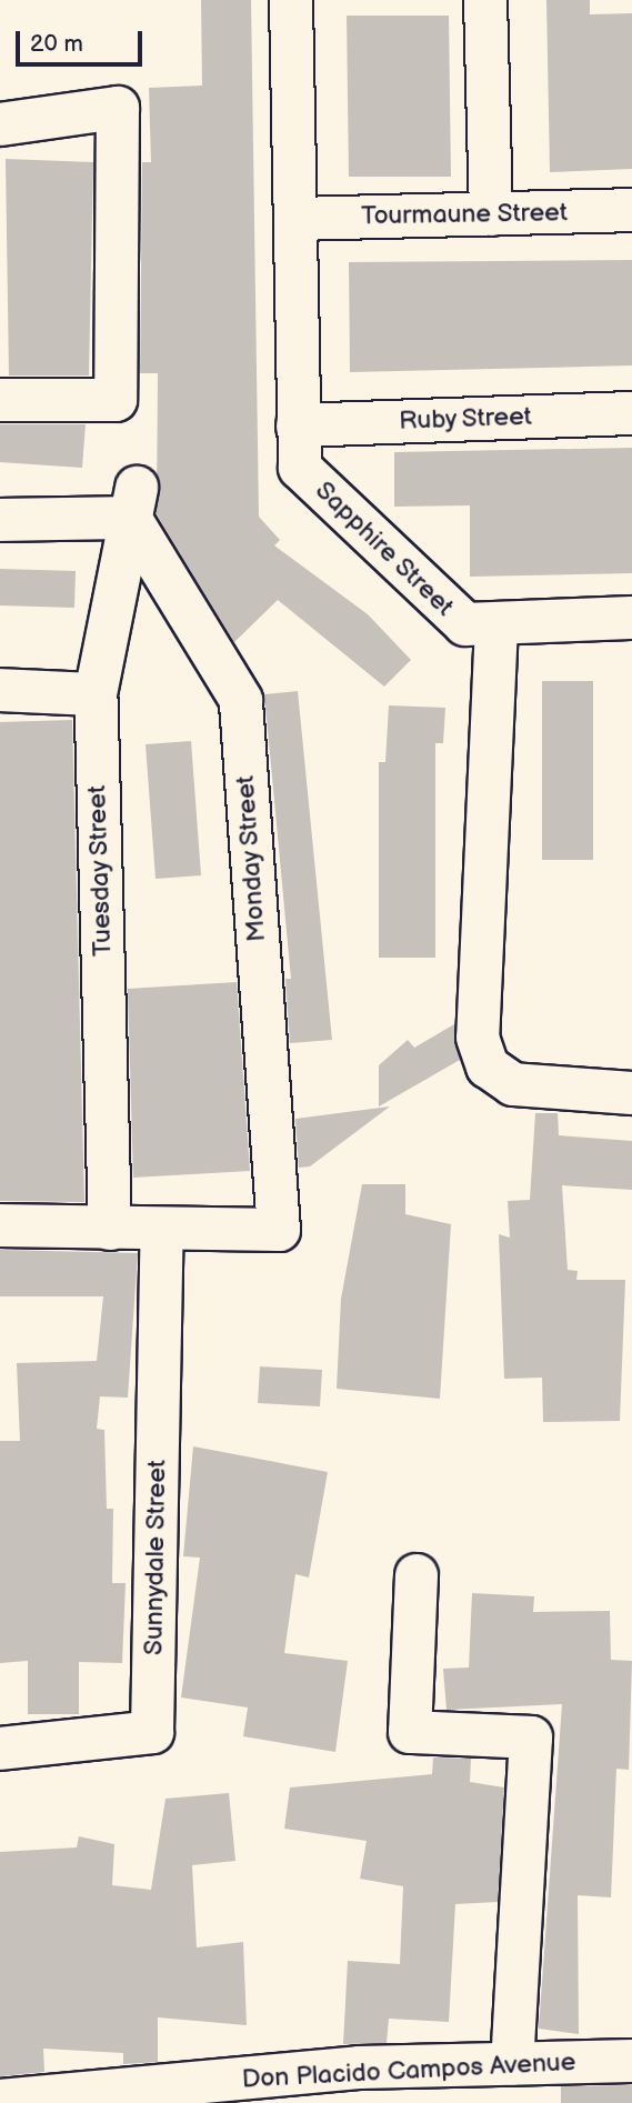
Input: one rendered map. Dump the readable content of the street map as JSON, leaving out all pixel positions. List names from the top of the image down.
{
  "streets": {
    "street": [
      "Tourmaune Street",
      "Ruby Street",
      "Sapphire Street",
      "Monday Street",
      "Tuesday Street",
      "Sunnydale Street",
      "Don Placido Campos Avenue"
    ]
  },
  "crossings": [
    ["Tourmaune Street", "Sapphire Street"],
    ["Ruby Street", "Sapphire Street"],
    ["Monday Street", "Tuesday Street"],
    ["Monday Street", "Sunnydale Street"]
  ],
  "scale_bar": "20 m"
}
